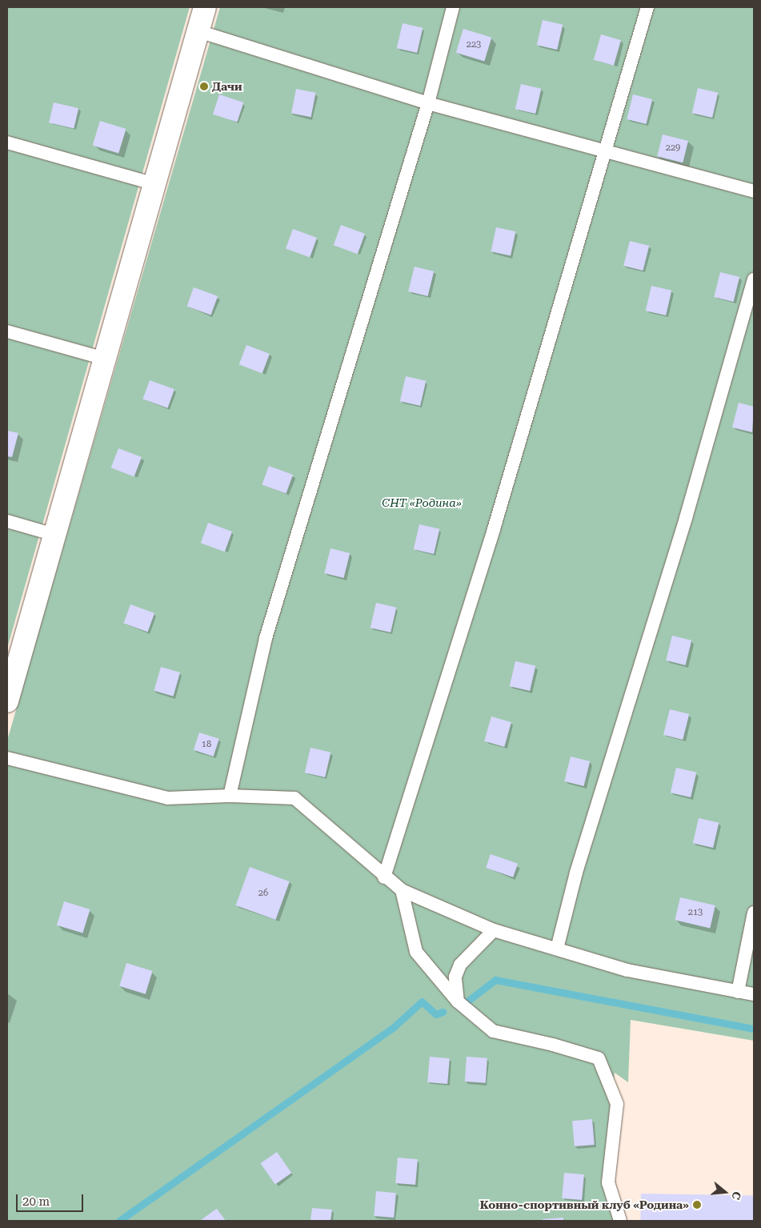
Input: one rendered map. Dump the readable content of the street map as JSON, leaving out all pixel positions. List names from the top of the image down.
{
  "parks": ["СНТ «Родина»"],
  "places": ["Дачи", "Конно-спортивный клуб «Родина»"],
  "house_numbers": [
    "223",
    "229",
    "18",
    "26",
    "213"
  ],
  "scale_bar": "20 m",
  "north": "right"
}
